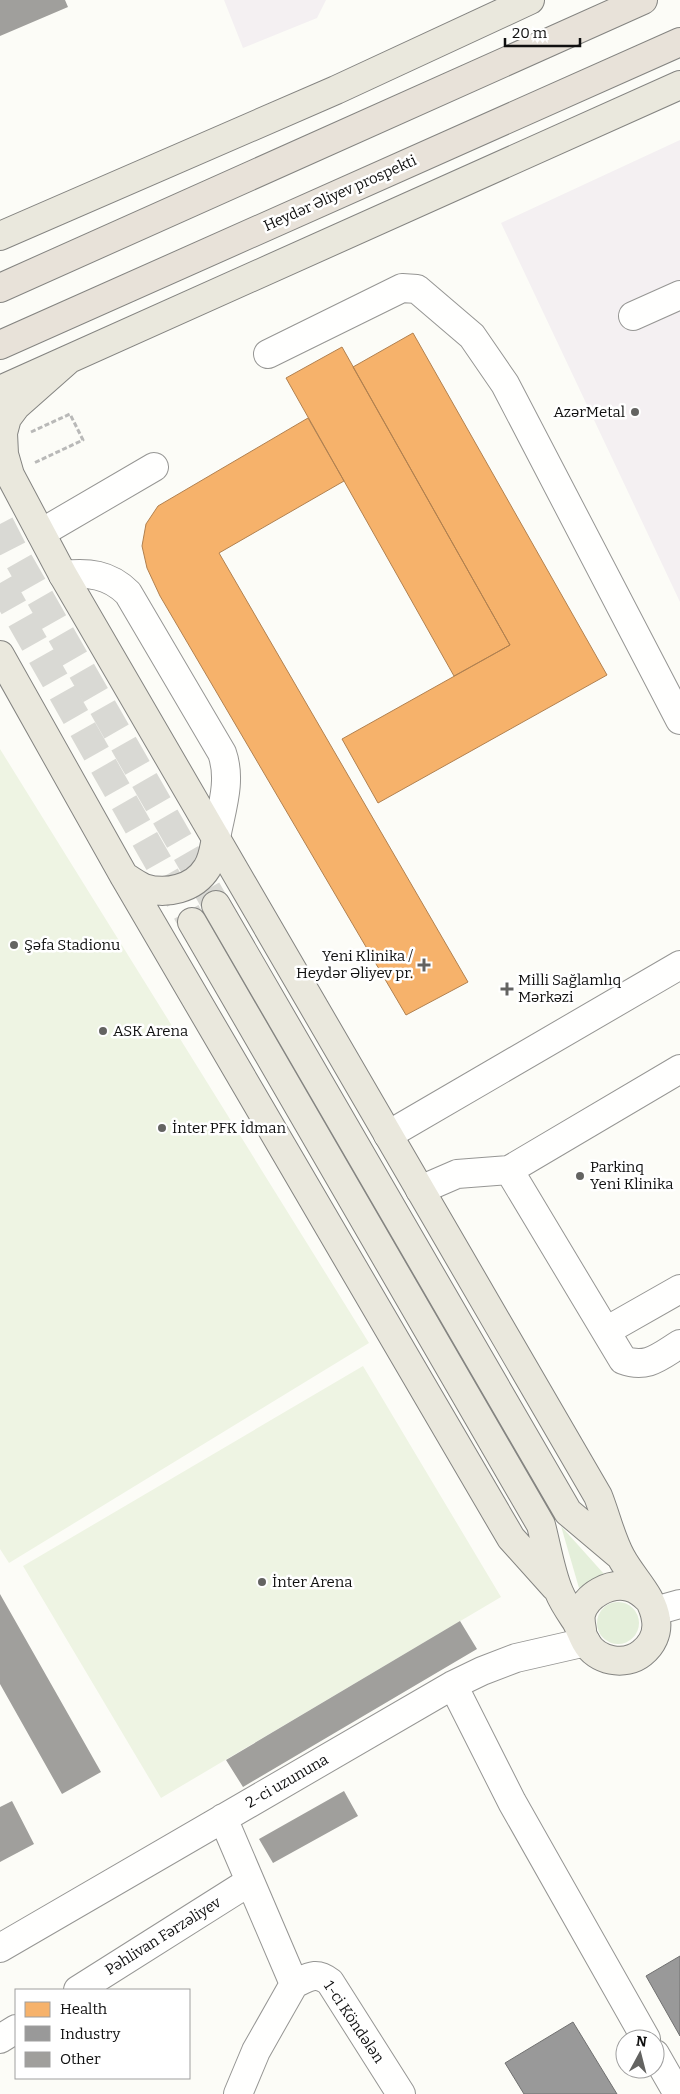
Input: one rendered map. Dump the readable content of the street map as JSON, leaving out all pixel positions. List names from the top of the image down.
{
  "streets": {
    "highway": ["Heydər Əliyev prospekti"],
    "street": ["2-ci uzununa", "Pəhlivan Fərzəliyev", "1-ci Köndələn"]
  },
  "places": {
    "other": [
      "AzərMetal",
      "Şəfa Stadionu",
      "ASK Arena",
      "İnter PFK İdman",
      "Parkinq Yeni Klinika",
      "İnter Arena"
    ],
    "health": ["Yeni Klinika / Heydər Əliyev pr.", "Milli Sağlamlıq Mərkəzi"]
  },
  "legend": ["Health", "Industry", "Other"],
  "scale_bar": "20 m",
  "north": "top"
}
